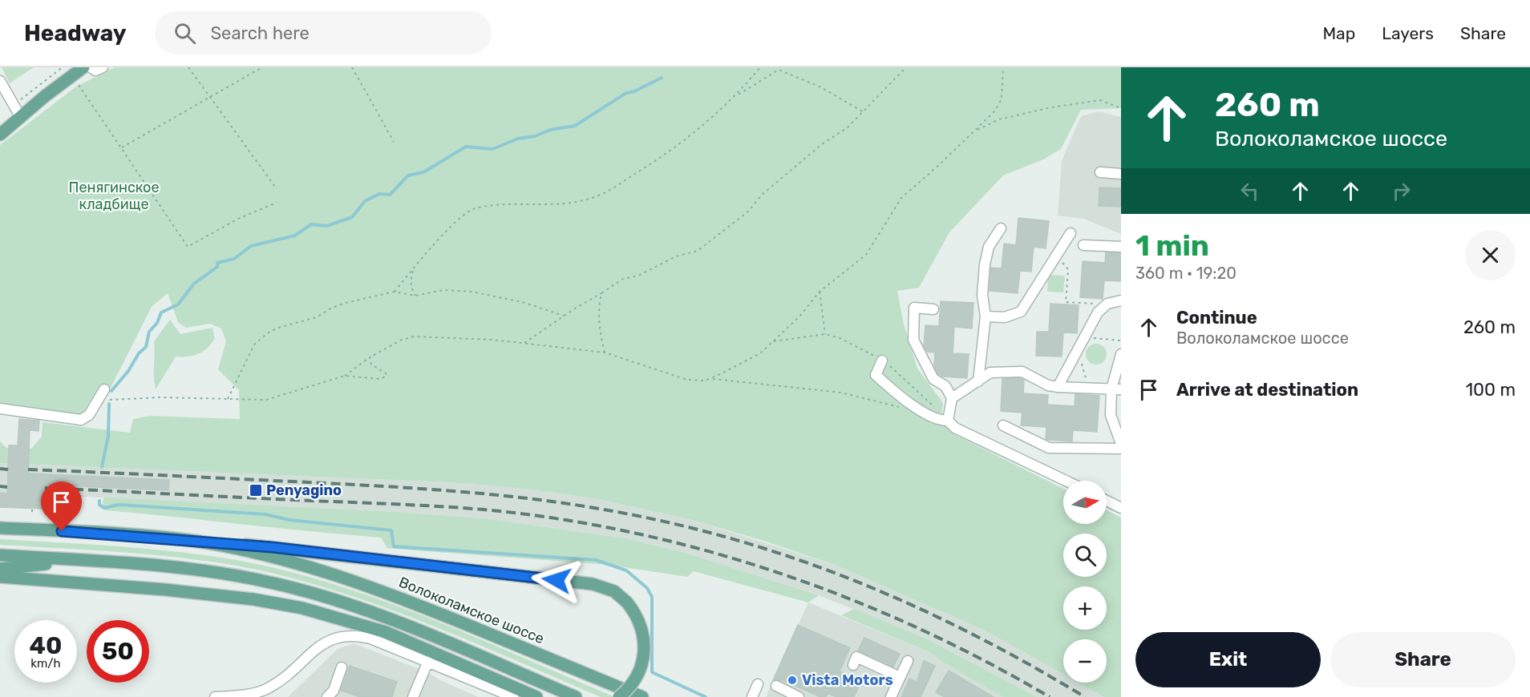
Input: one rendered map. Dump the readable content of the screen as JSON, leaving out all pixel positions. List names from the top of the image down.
{
  "streets": {
    "main road": ["Волоколамское шоссе"]
  },
  "parks": ["Пенягинское кладбище"],
  "places": {
    "transit": ["Penyagino"],
    "other": ["Vista Motors"]
  },
  "north": "right",
  "page": {
    "header": "Headway",
    "search": "Search here",
    "nav": ["Map", "Layers", "Share"],
    "turn": ["260 m", "Волоколамское шоссе"],
    "heading": ["1 min", "360 m · 19:20"],
    "list": [
      {
        "name": "Continue",
        "note": "Волоколамское шоссе",
        "value": "260 m"
      },
      {
        "name": "Arrive at destination",
        "value": "100 m"
      }
    ],
    "map_buttons": ["+", "−"],
    "speed": "40 km/h",
    "limit": "50",
    "buttons": ["Exit", "Share"]
  }
}
